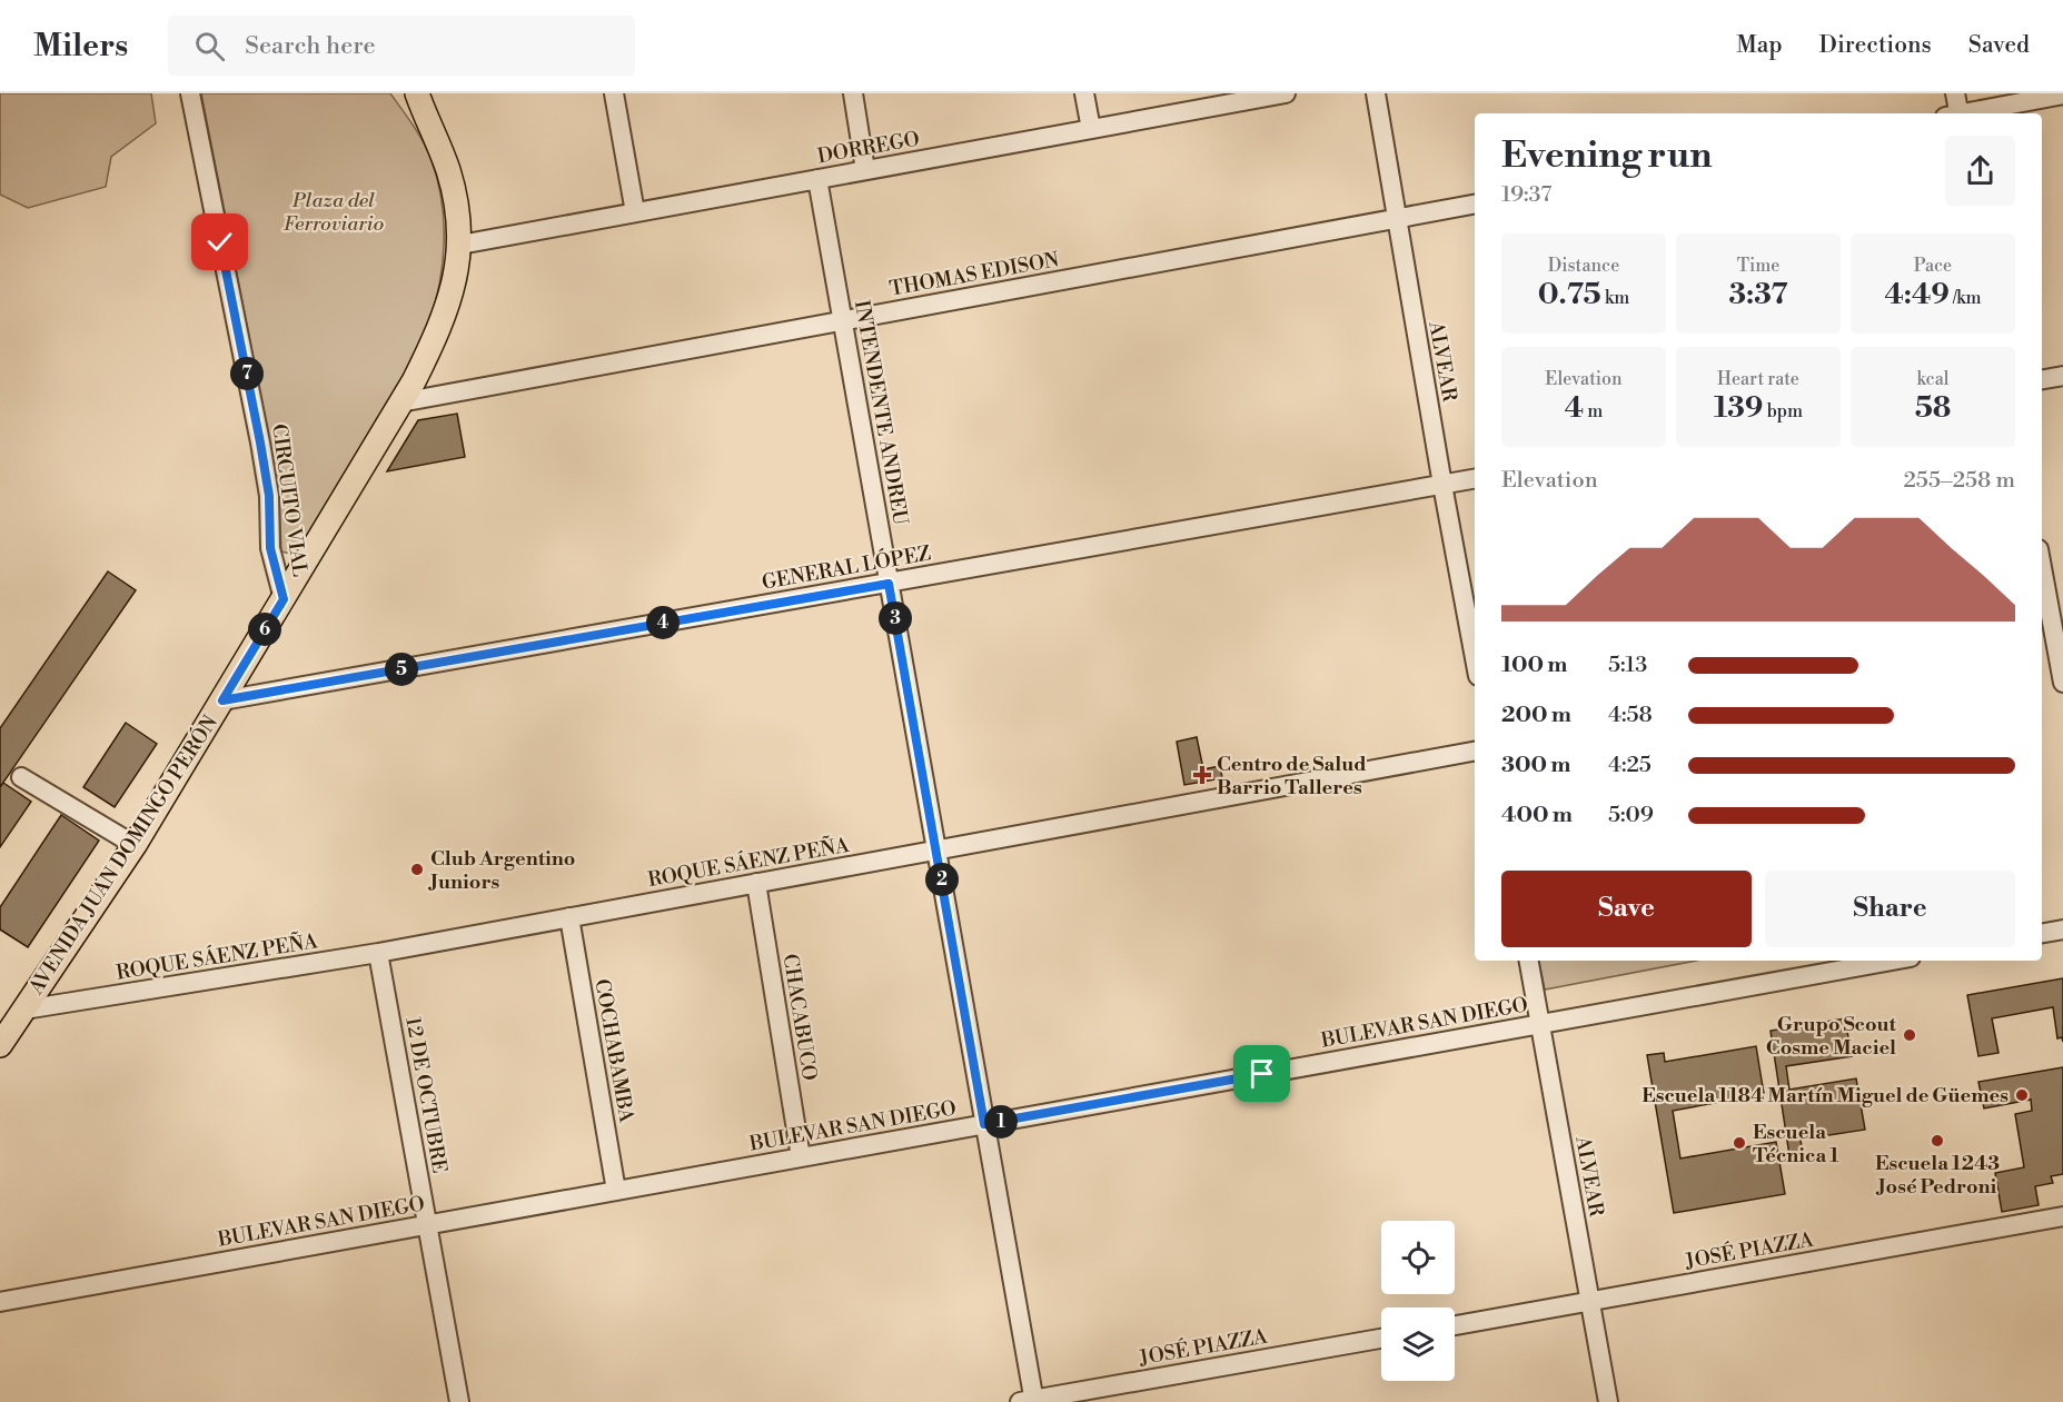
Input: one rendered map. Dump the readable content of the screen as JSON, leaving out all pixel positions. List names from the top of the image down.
{
  "streets": {
    "main road": ["AVENIDA JUAN DOMINGO PERÓN"],
    "street": [
      "DORREGO",
      "THOMAS EDISON",
      "ALVEAR",
      "INTENDENTE ANDREU",
      "CIRCUITO VIAL",
      "GENERAL LÓPEZ",
      "ROQUE SÁENZ PEÑA",
      "CHACABUCO",
      "BULEVAR SAN DIEGO",
      "COCHABAMBA",
      "12 DE OCTUBRE",
      "JOSÉ PIAZZA"
    ]
  },
  "crossings": [
    ["DORREGO", "INTENDENTE ANDREU"],
    ["DORREGO", "AVENIDA JUAN DOMINGO PERÓN"],
    ["THOMAS EDISON", "ALVEAR"],
    ["THOMAS EDISON", "INTENDENTE ANDREU"],
    ["THOMAS EDISON", "AVENIDA JUAN DOMINGO PERÓN"],
    ["ALVEAR", "GENERAL LÓPEZ"],
    ["ALVEAR", "BULEVAR SAN DIEGO"],
    ["ALVEAR", "JOSÉ PIAZZA"],
    ["INTENDENTE ANDREU", "GENERAL LÓPEZ"],
    ["INTENDENTE ANDREU", "ROQUE SÁENZ PEÑA"],
    ["INTENDENTE ANDREU", "BULEVAR SAN DIEGO"],
    ["INTENDENTE ANDREU", "JOSÉ PIAZZA"],
    ["CIRCUITO VIAL", "AVENIDA JUAN DOMINGO PERÓN"],
    ["GENERAL LÓPEZ", "AVENIDA JUAN DOMINGO PERÓN"],
    ["AVENIDA JUAN DOMINGO PERÓN", "ROQUE SÁENZ PEÑA"],
    ["ROQUE SÁENZ PEÑA", "CHACABUCO"],
    ["ROQUE SÁENZ PEÑA", "COCHABAMBA"],
    ["ROQUE SÁENZ PEÑA", "12 DE OCTUBRE"],
    ["CHACABUCO", "BULEVAR SAN DIEGO"],
    ["BULEVAR SAN DIEGO", "COCHABAMBA"],
    ["BULEVAR SAN DIEGO", "12 DE OCTUBRE"]
  ],
  "parks": ["Plaza del Ferroviario"],
  "places": {
    "health": ["Centro de Salud Barrio Talleres"],
    "other": [
      "Club Argentino Juniors",
      "Grupo Scout Cosme Maciel",
      "Escuela 1184 Martín Miguel de Güemes",
      "Escuela 1243 José Pedroni",
      "Escuela Técnica 1"
    ]
  },
  "page": {
    "header": "Milers",
    "search": "Search here",
    "nav": ["Map", "Directions", "Saved"],
    "heading": ["Evening run", "19:37"],
    "stats": [
      ["Distance", "0.75 km"],
      ["Time", "3:37"],
      ["Pace", "4:49 /km"],
      ["Elevation", "4 m"],
      ["Heart rate", "139 bpm"],
      ["kcal", "58"]
    ],
    "pins": [
      "7",
      "3",
      "4",
      "6",
      "5",
      "2",
      "1"
    ],
    "chart": ["Elevation", "255–258 m"],
    "list": [
      {
        "name": "100 m",
        "note": "5:13"
      },
      {
        "name": "200 m",
        "note": "4:58"
      },
      {
        "name": "300 m",
        "note": "4:25"
      },
      {
        "name": "400 m",
        "note": "5:09"
      }
    ],
    "buttons": ["Save", "Share"]
  }
}
